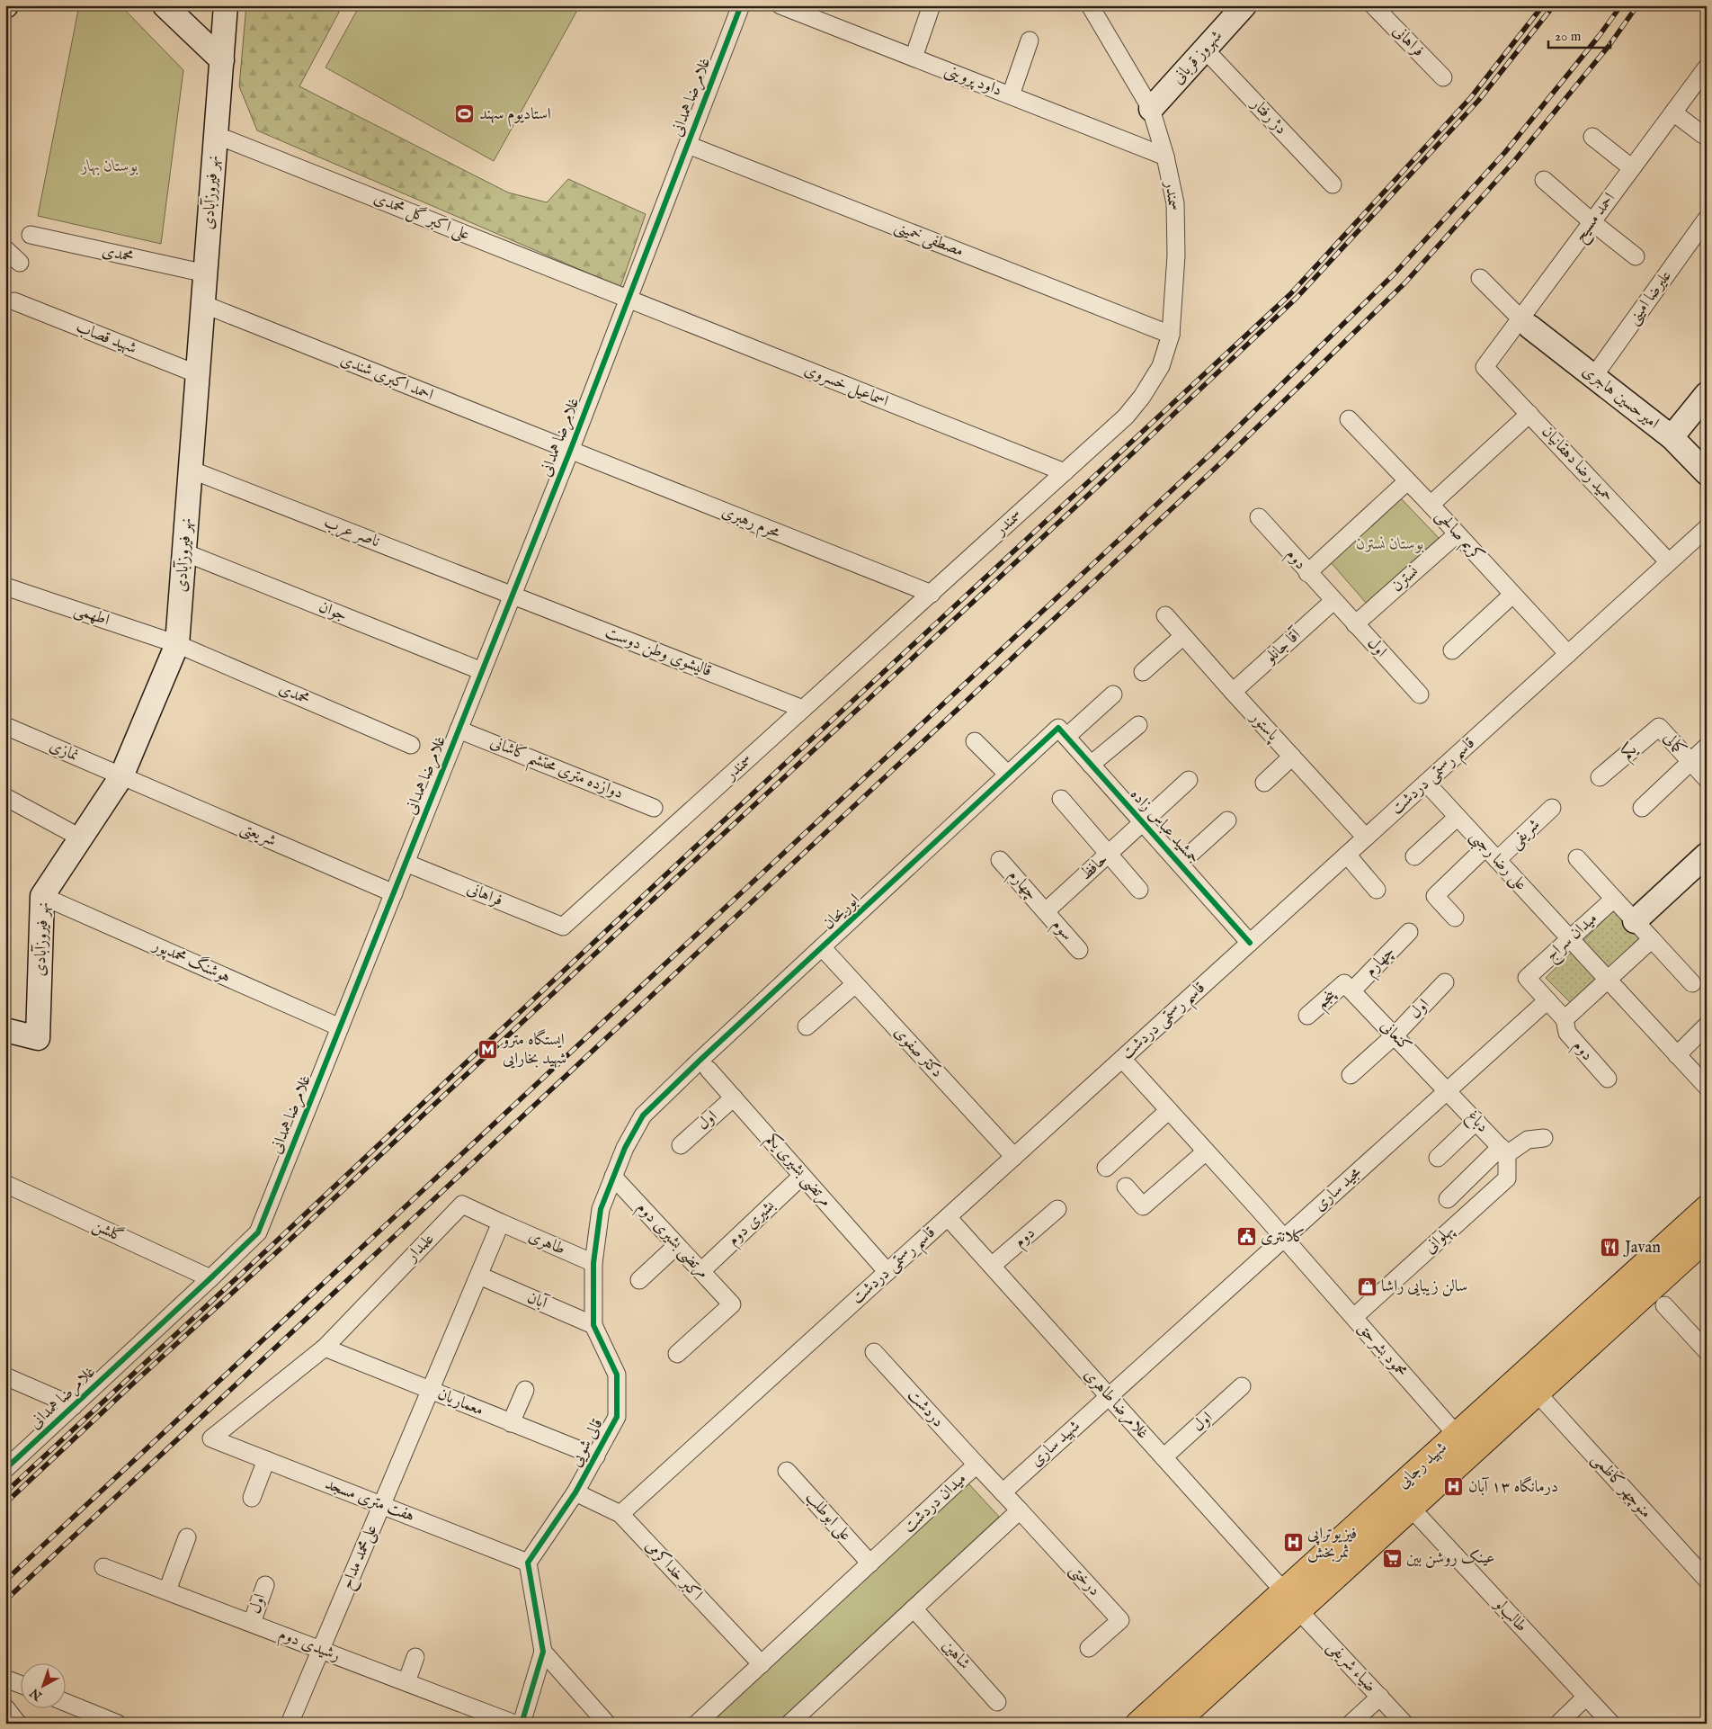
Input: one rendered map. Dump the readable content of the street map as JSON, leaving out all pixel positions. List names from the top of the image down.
{
  "streets": {
    "main road": ["شهید رجایی"],
    "street": [
      "فراهانی",
      "شهروز قربانی",
      "داود پروینی",
      "غلامرضا همدانی",
      "دژ رفتار",
      "نهر فیروزآبادی",
      "سمندر",
      "علی اکبر گل محمدی",
      "احمد مسیح",
      "مصطفی خمینی",
      "محمدی",
      "علیرضا امینی",
      "شهید قصاب",
      "احمد اکبری شندی",
      "اسماعیل خسروی",
      "امیرحسین هاجری",
      "حمید رضا دهقانیان",
      "محرم رهبری",
      "ناصر عرب",
      "کریم صالحی",
      "دوم",
      "نسترن",
      "جوان",
      "اطهمی",
      "آقا جانلو",
      "اول",
      "قالیشوی وطن دوست",
      "پاستور",
      "کمالی",
      "نمازی",
      "یکم",
      "دوازده متری محتشم کاشانی",
      "قاسم رستمی دردشت",
      "جمشید عباس زاده",
      "شریفی",
      "شریعتی",
      "علی رضا رجبی",
      "حافظ",
      "چهارم",
      "ابوریحان",
      "سوم",
      "میدان سراج",
      "هوشنگ محمدپور",
      "پنجم",
      "کنعانی",
      "دکتر صفوی",
      "دباغ",
      "مرتضی بشیری یکم",
      "مجید ساری",
      "بشیری دوم",
      "گلشن",
      "پهلوانی",
      "مرتضی بشیری دوم",
      "طاهری",
      "علمدار",
      "آبان",
      "محمود بشرحق",
      "معماریان",
      "غلامرضا طاهری",
      "دردشت",
      "قالی شویی",
      "شهید ساری",
      "منوچهر کاظمی",
      "هفت متری مسجد",
      "میدان دردشت",
      "علی ابوطلب",
      "علی‌محمد مداح",
      "اکبر خداکرمی",
      "درختی",
      "طالب‌لو",
      "رشیدی دوم",
      "شاهین",
      "ضیاء شریفی"
    ]
  },
  "crossings": [
    ["فراهانی", "غلامرضا همدانی"],
    ["فراهانی", "سمندر"],
    ["شهروز قربانی", "دژ رفتار"],
    ["شهروز قربانی", "سمندر"],
    ["داود پروینی", "سمندر"],
    ["غلامرضا همدانی", "علی اکبر گل محمدی"],
    ["غلامرضا همدانی", "مصطفی خمینی"],
    ["غلامرضا همدانی", "احمد اکبری شندی"],
    ["غلامرضا همدانی", "اسماعیل خسروی"],
    ["غلامرضا همدانی", "محرم رهبری"],
    ["غلامرضا همدانی", "ناصر عرب"],
    ["غلامرضا همدانی", "جوان"],
    ["غلامرضا همدانی", "قالیشوی وطن دوست"],
    ["غلامرضا همدانی", "دوازده متری محتشم کاشانی"],
    ["غلامرضا همدانی", "شریعتی"],
    ["غلامرضا همدانی", "هوشنگ محمدپور"],
    ["غلامرضا همدانی", "گلشن"],
    ["نهر فیروزآبادی", "علی اکبر گل محمدی"],
    ["نهر فیروزآبادی", "محمدی"],
    ["نهر فیروزآبادی", "شهید قصاب"],
    ["نهر فیروزآبادی", "احمد اکبری شندی"],
    ["نهر فیروزآبادی", "ناصر عرب"],
    ["نهر فیروزآبادی", "جوان"],
    ["نهر فیروزآبادی", "اطهمی"],
    ["نهر فیروزآبادی", "نمازی"],
    ["نهر فیروزآبادی", "شریعتی"],
    ["نهر فیروزآبادی", "هوشنگ محمدپور"],
    ["سمندر", "مصطفی خمینی"],
    ["سمندر", "اسماعیل خسروی"],
    ["سمندر", "محرم رهبری"],
    ["سمندر", "قالیشوی وطن دوست"],
    ["علی اکبر گل محمدی", "اسماعیل خسروی"],
    ["احمد مسیح", "امیرحسین هاجری"],
    ["احمد مسیح", "حمید رضا دهقانیان"],
    ["محمدی", "اطهمی"],
    ["علیرضا امینی", "امیرحسین هاجری"],
    ["احمد اکبری شندی", "محرم رهبری"],
    ["حمید رضا دهقانیان", "قاسم رستمی دردشت"],
    ["ناصر عرب", "قالیشوی وطن دوست"],
    ["کریم صالحی", "نسترن"],
    ["کریم صالحی", "قاسم رستمی دردشت"],
    ["دوم", "آقا جانلو"],
    ["دوم", "اول"],
    ["دوم", "میدان سراج"],
    ["دوم", "غلامرضا طاهری"],
    ["نسترن", "اول"],
    ["آقا جانلو", "اول"],
    ["آقا جانلو", "پاستور"],
    ["اول", "کنعانی"],
    ["اول", "مرتضی بشیری یکم"],
    ["اول", "غلامرضا طاهری"],
    ["اول", "رشیدی دوم"],
    ["پاستور", "قاسم رستمی دردشت"],
    ["کمالی", "یکم"],
    ["نمازی", "شریعتی"],
    ["قاسم رستمی دردشت", "جمشید عباس زاده"],
    ["قاسم رستمی دردشت", "علی رضا رجبی"],
    ["قاسم رستمی دردشت", "دکتر صفوی"],
    ["قاسم رستمی دردشت", "مرتضی بشیری یکم"],
    ["قاسم رستمی دردشت", "غلامرضا طاهری"],
    ["قاسم رستمی دردشت", "اکبر خداکرمی"],
    ["جمشید عباس زاده", "حافظ"],
    ["جمشید عباس زاده", "ابوریحان"],
    ["شریفی", "علی رضا رجبی"],
    ["علی رضا رجبی", "میدان سراج"],
    ["حافظ", "چهارم"],
    ["حافظ", "سوم"],
    ["چهارم", "سوم"],
    ["چهارم", "پنجم"],
    ["چهارم", "کنعانی"],
    ["ابوریحان", "دکتر صفوی"],
    ["ابوریحان", "قالی شویی"],
    ["میدان سراج", "مجید ساری"],
    ["پنجم", "کنعانی"],
    ["کنعانی", "دباغ"],
    ["کنعانی", "مجید ساری"],
    ["دباغ", "مجید ساری"],
    ["دباغ", "پهلوانی"],
    ["مرتضی بشیری یکم", "بشیری دوم"],
    ["مجید ساری", "محمود بشرحق"],
    ["مجید ساری", "غلامرضا طاهری"],
    ["مجید ساری", "شهید ساری"],
    ["بشیری دوم", "مرتضی بشیری دوم"],
    ["پهلوانی", "محمود بشرحق"],
    ["مرتضی بشیری دوم", "قالی شویی"],
    ["طاهری", "علمدار"],
    ["طاهری", "قالی شویی"],
    ["علمدار", "معماریان"],
    ["علمدار", "هفت متری مسجد"],
    ["آبان", "قالی شویی"],
    ["محمود بشرحق", "شهید رجایی"],
    ["معماریان", "قالی شویی"],
    ["معماریان", "علی‌محمد مداح"],
    ["غلامرضا طاهری", "شهید ساری"],
    ["غلامرضا طاهری", "شهید رجایی"],
    ["غلامرضا طاهری", "ضیاء شریفی"],
    ["دردشت", "میدان دردشت"],
    ["قالی شویی", "هفت متری مسجد"],
    ["قالی شویی", "اکبر خداکرمی"],
    ["شهید ساری", "میدان دردشت"],
    ["شهید رجایی", "منوچهر کاظمی"],
    ["شهید رجایی", "طالب‌لو"],
    ["شهید رجایی", "ضیاء شریفی"],
    ["هفت متری مسجد", "علی‌محمد مداح"],
    ["میدان دردشت", "علی ابوطلب"],
    ["میدان دردشت", "اکبر خداکرمی"],
    ["میدان دردشت", "درختی"],
    ["علی‌محمد مداح", "رشیدی دوم"]
  ],
  "parks": ["بوستان بهار", "بوستان نسترن"],
  "places": {
    "sports": ["استادیوم سهند"],
    "metro station": ["ایستگاه مترو شهید بخارایی"],
    "public building": ["کلانتری"],
    "restaurant": ["Javan"],
    "shop": ["سالن زیبایی راشا"],
    "hospital": ["درمانگاه ۱۳ آبان", "فیزیوتراپی ثمربخش"],
    "supermarket": ["عینک روشن بین"]
  },
  "scale_bar": "20 m",
  "north": "bottom left"
}
